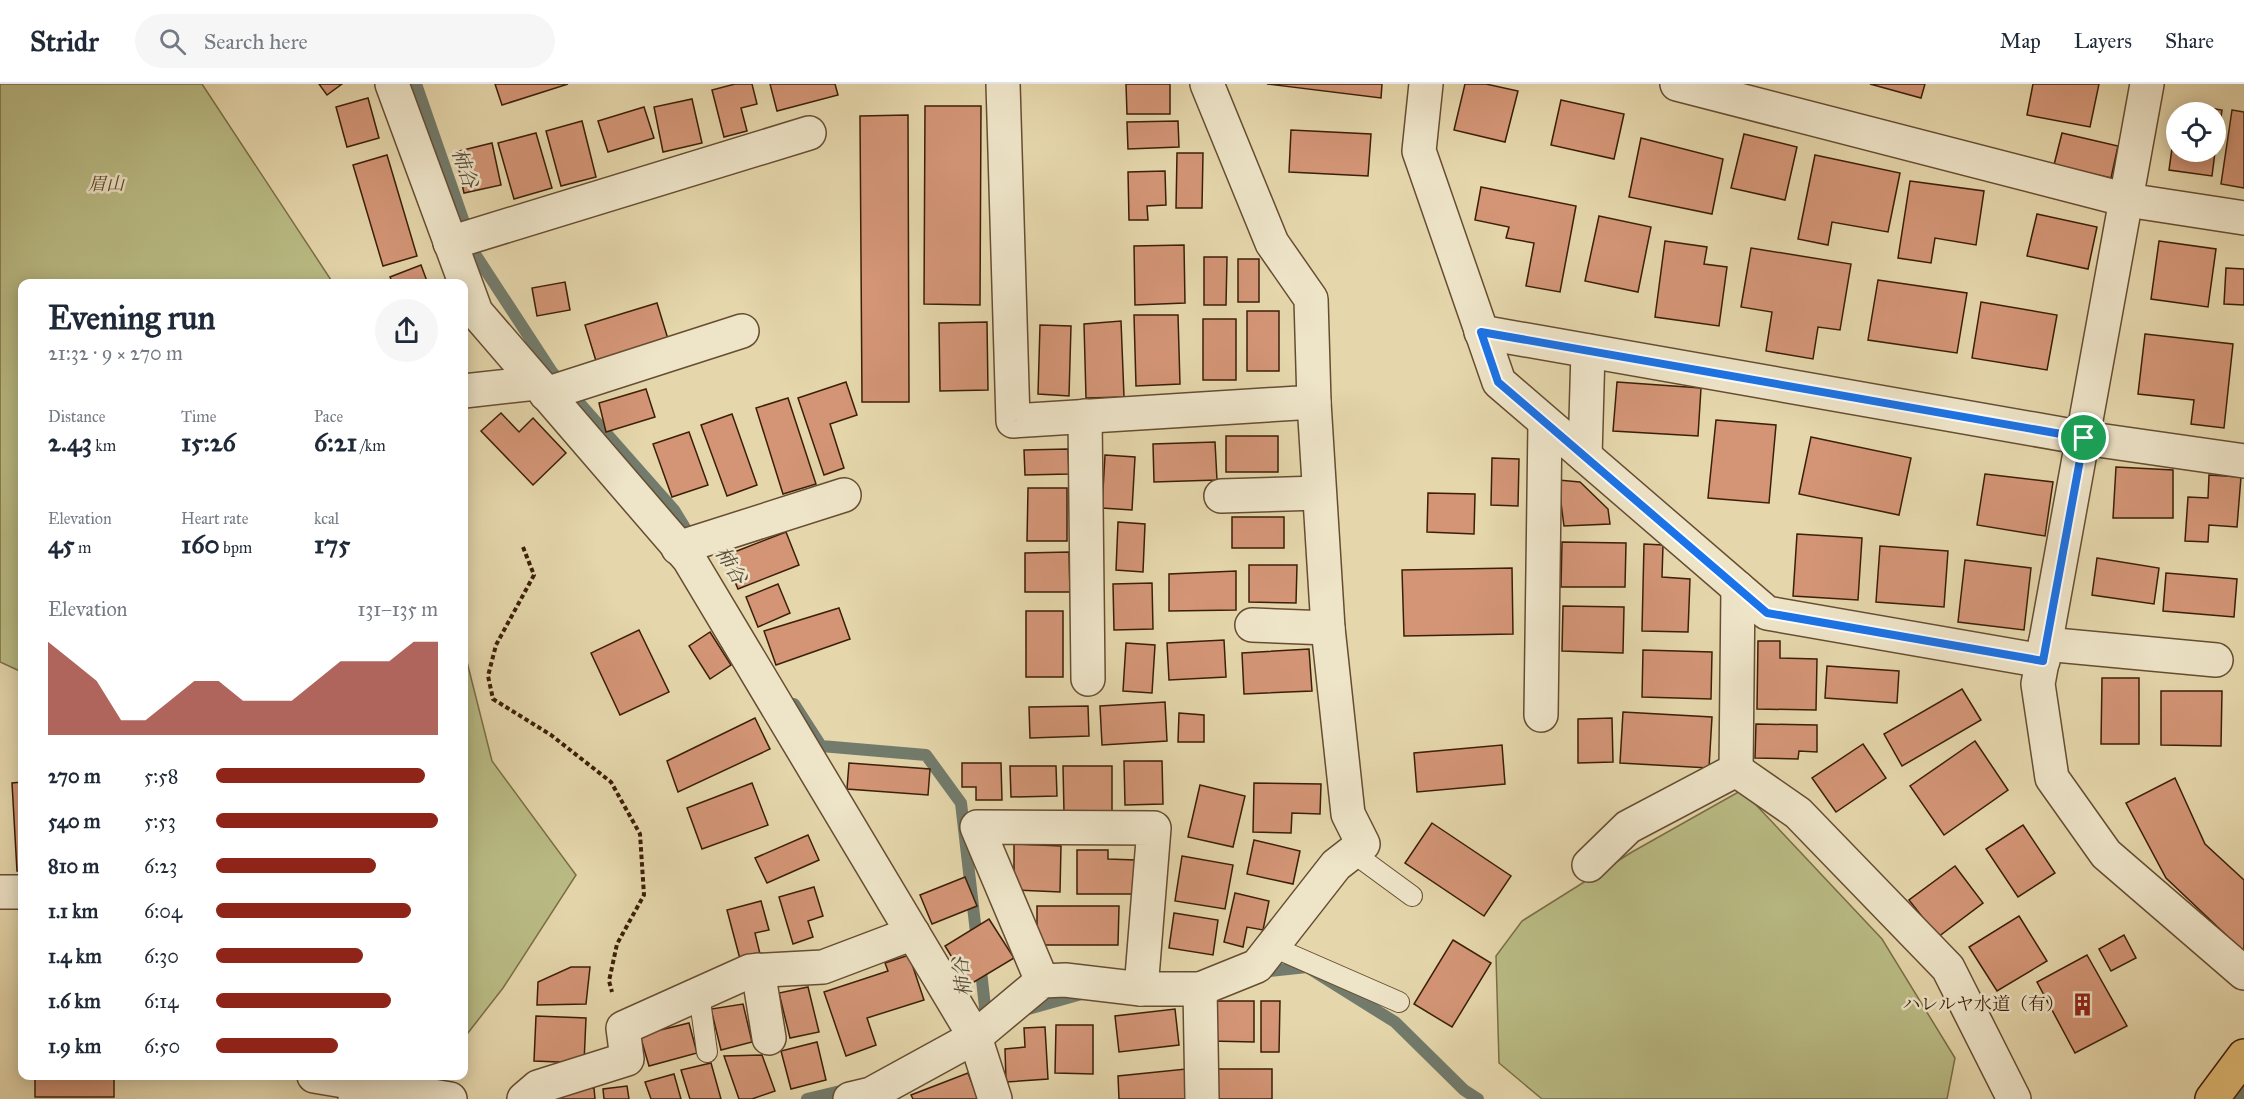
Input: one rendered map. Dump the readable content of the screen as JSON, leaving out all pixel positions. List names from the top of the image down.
{
  "water": ["柿谷"],
  "parks": ["眉山"],
  "places": {
    "building": ["ハレルヤ水道（有）"]
  },
  "page": {
    "header": "Stridr",
    "search": "Search here",
    "nav": ["Map", "Layers", "Share"],
    "heading": ["Evening run", "21:32 · 9 × 270 m"],
    "stats": [
      ["Distance", "2.43 km"],
      ["Time", "15:26"],
      ["Pace", "6:21 /km"],
      ["Elevation", "45 m"],
      ["Heart rate", "160 bpm"],
      ["kcal", "175"]
    ],
    "chart": ["Elevation", "131–135 m"],
    "list": [
      {
        "name": "270 m",
        "note": "5:58"
      },
      {
        "name": "540 m",
        "note": "5:53"
      },
      {
        "name": "810 m",
        "note": "6:23"
      },
      {
        "name": "1.1 km",
        "note": "6:04"
      },
      {
        "name": "1.4 km",
        "note": "6:30"
      },
      {
        "name": "1.6 km",
        "note": "6:14"
      },
      {
        "name": "1.9 km",
        "note": "6:50"
      }
    ]
  }
}
